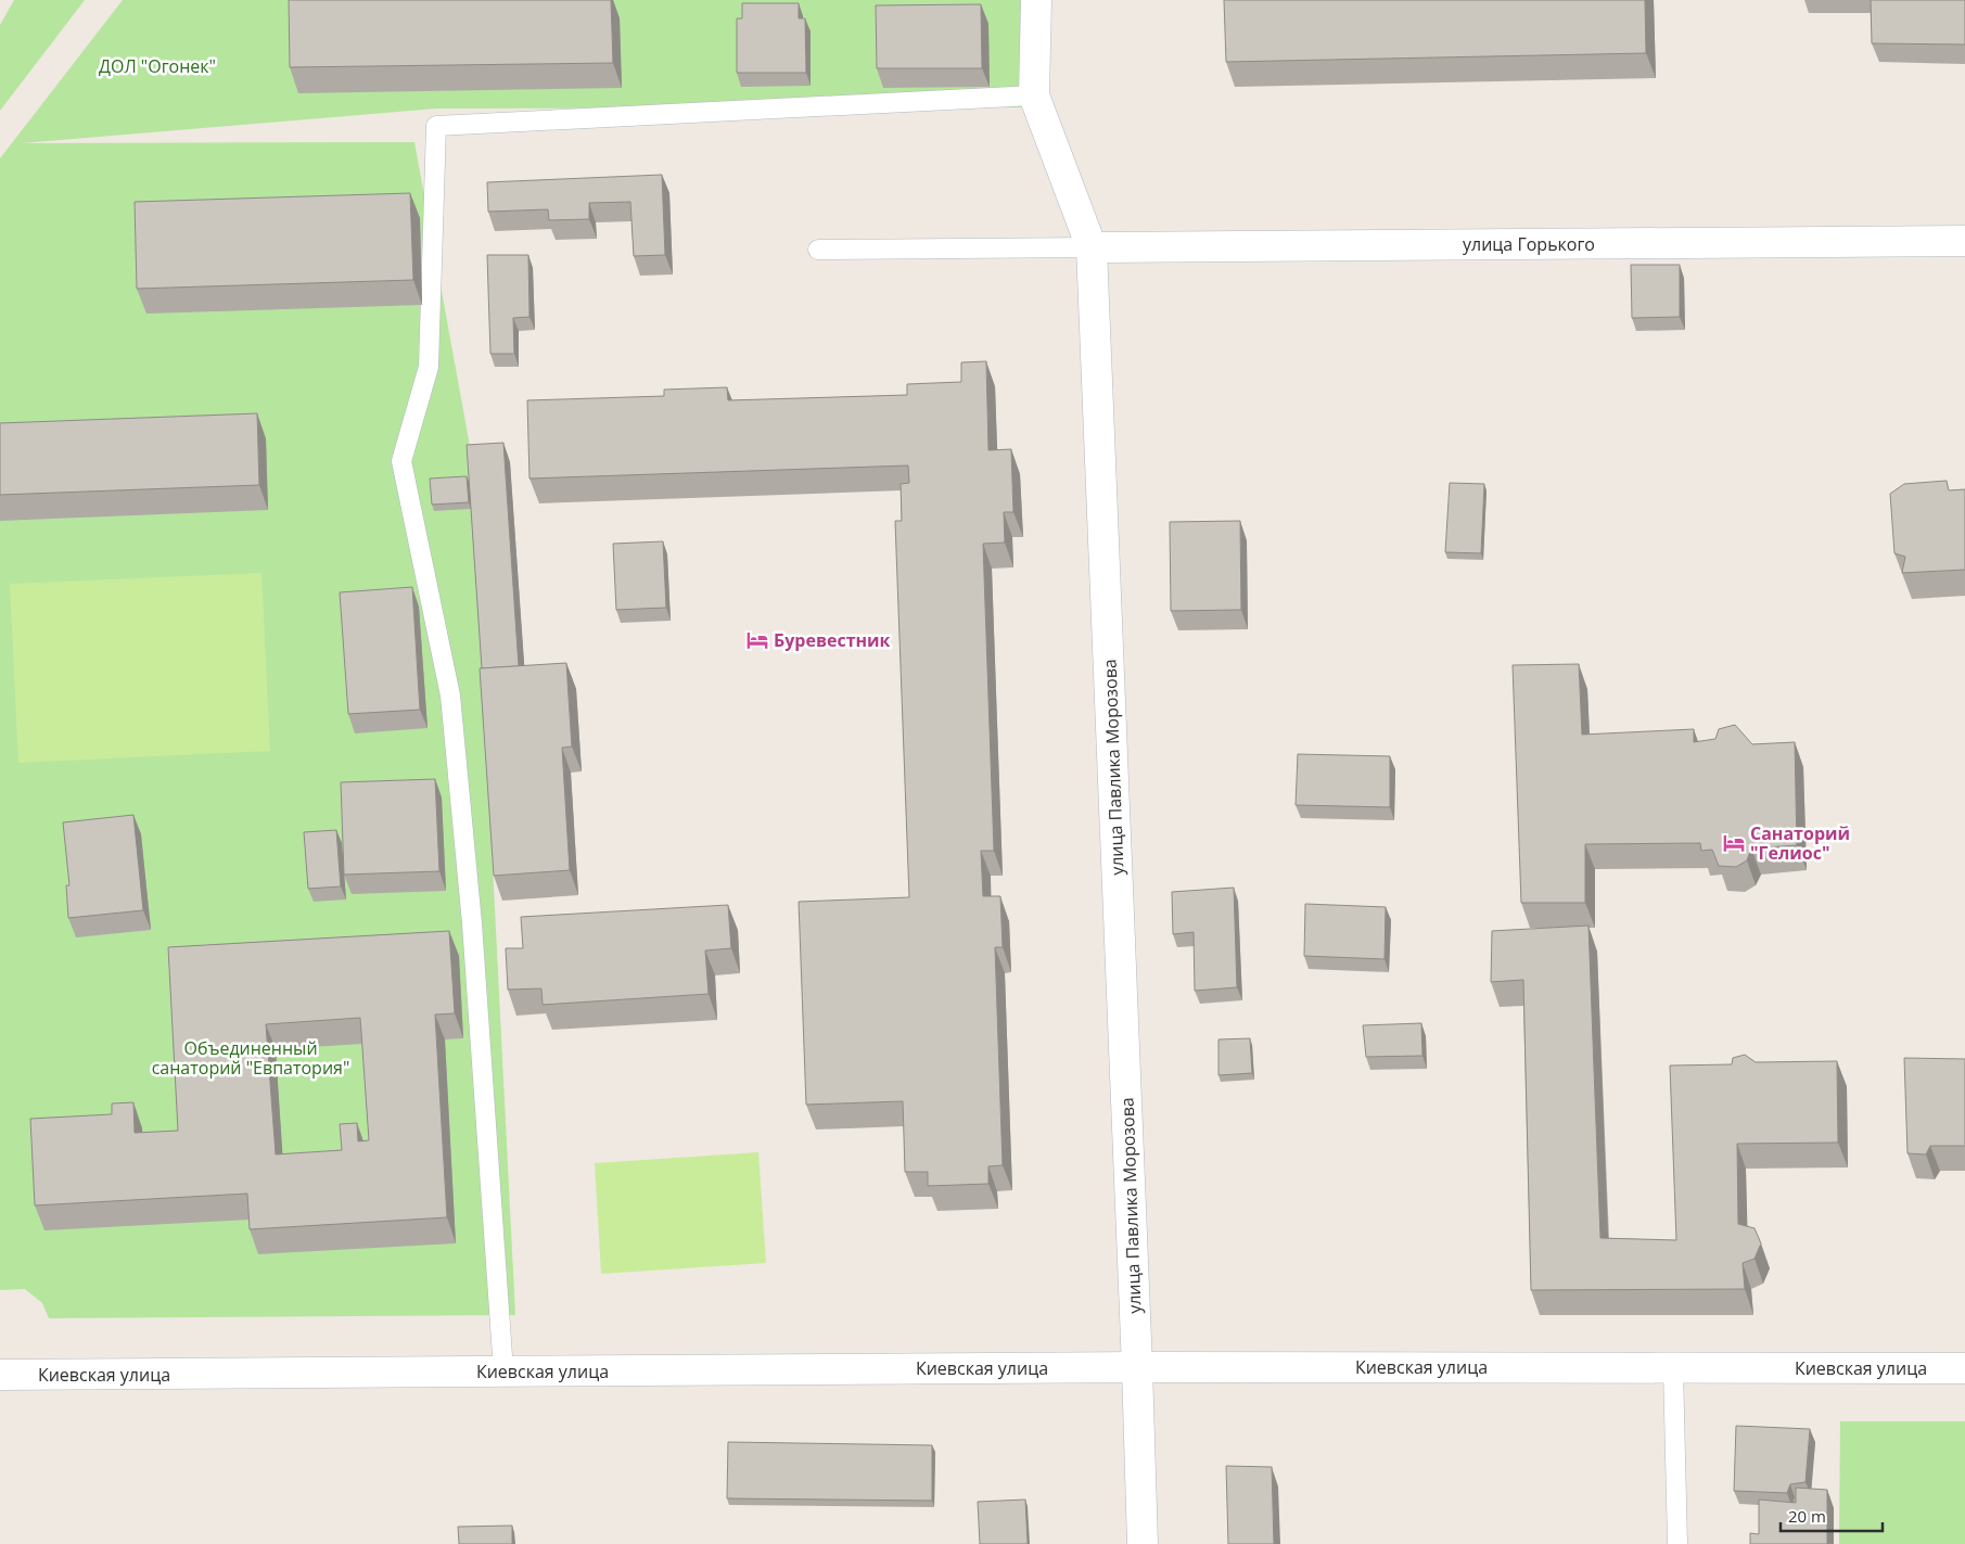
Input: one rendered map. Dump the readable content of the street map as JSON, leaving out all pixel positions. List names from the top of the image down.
{
  "streets": {
    "street": ["улица Горького", "улица Павлика Морозова", "Киевская улица"]
  },
  "crossings": [
    ["улица Горького", "улица Павлика Морозова"],
    ["улица Павлика Морозова", "Киевская улица"]
  ],
  "parks": ["ДОЛ \"Огонек\"", "Объединенный санаторий \"Евпатория\""],
  "places": {
    "hotel": ["Буревестник", "Санаторий \"Гелиос\""]
  },
  "scale_bar": "20 m"
}
